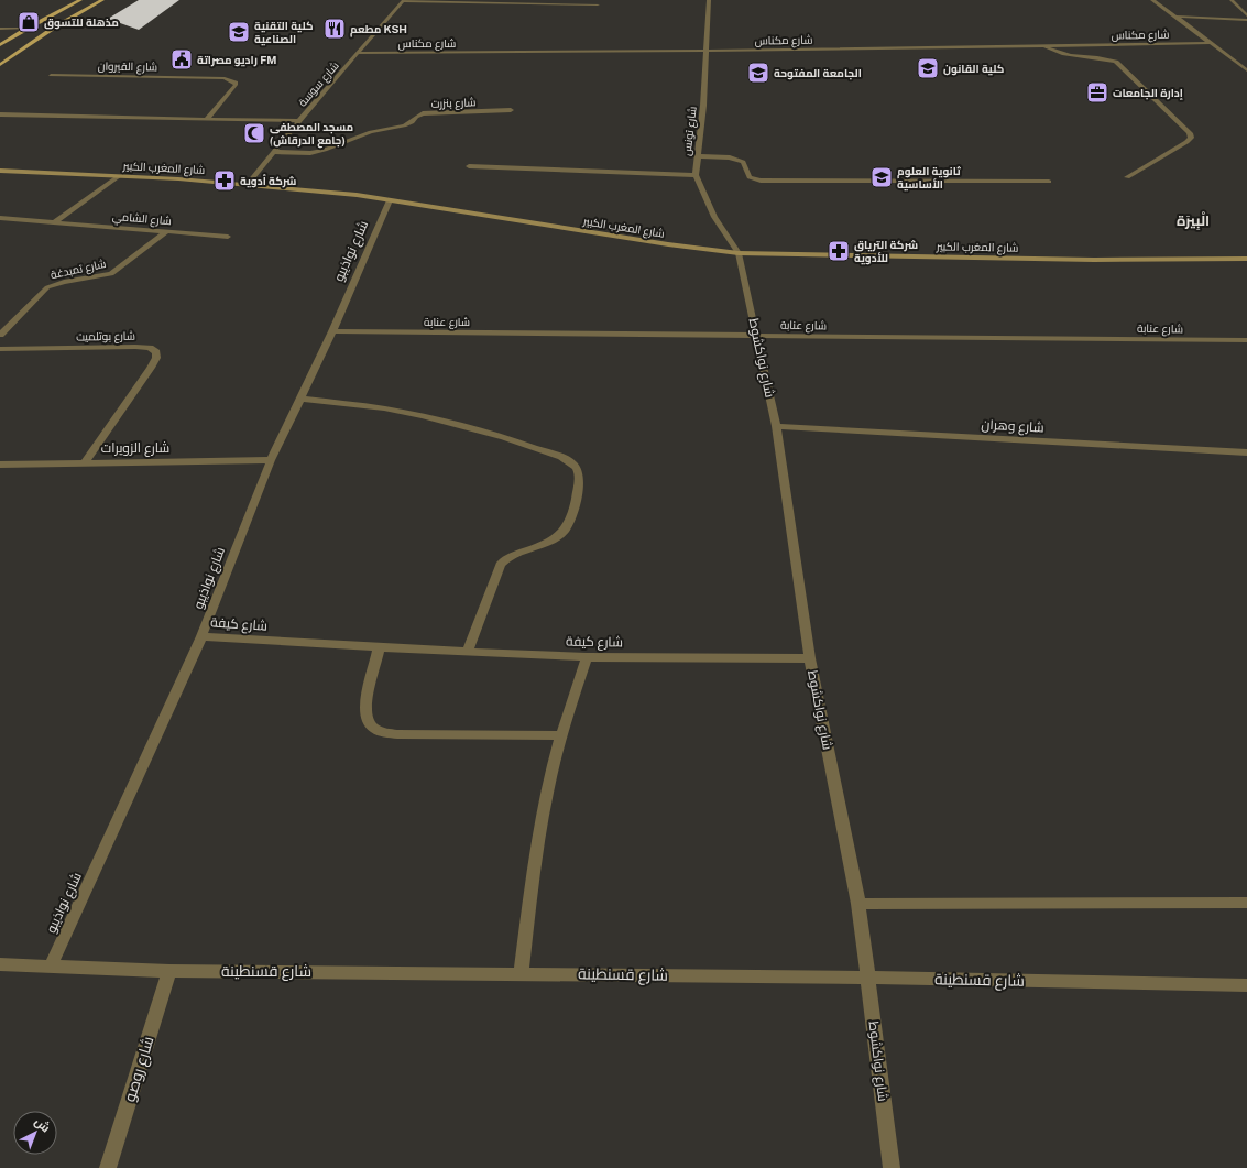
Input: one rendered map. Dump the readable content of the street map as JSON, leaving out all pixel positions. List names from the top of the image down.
{
  "streets": {
    "street": [
      "شارع مكناس",
      "شارع القيروان",
      "شارع سوسة",
      "شارع بنزرت",
      "شارع تونس",
      "شارع المغرب الكبير",
      "شارع الشامي",
      "شارع نواذيبو",
      "شارع تمبدغة",
      "شارع عنابة",
      "شارع بوتلميت",
      "شارع نواكشوط",
      "شارع وهران",
      "شارع الزويرات",
      "شارع كيفة",
      "شارع قسنطينة",
      "شارع روصو"
    ]
  },
  "crossings": [
    ["شارع مكناس", "شارع سوسة"],
    ["شارع مكناس", "شارع تونس"],
    ["شارع سوسة", "شارع بنزرت"],
    ["شارع سوسة", "شارع المغرب الكبير"],
    ["شارع تونس", "شارع المغرب الكبير"],
    ["شارع تونس", "شارع نواكشوط"],
    ["شارع المغرب الكبير", "شارع نواذيبو"],
    ["شارع المغرب الكبير", "شارع نواكشوط"],
    ["شارع الشامي", "شارع تمبدغة"],
    ["شارع نواذيبو", "شارع عنابة"],
    ["شارع نواذيبو", "شارع الزويرات"],
    ["شارع نواذيبو", "شارع كيفة"],
    ["شارع نواذيبو", "شارع قسنطينة"],
    ["شارع عنابة", "شارع نواكشوط"],
    ["شارع بوتلميت", "شارع الزويرات"],
    ["شارع نواكشوط", "شارع وهران"],
    ["شارع نواكشوط", "شارع كيفة"],
    ["شارع نواكشوط", "شارع قسنطينة"],
    ["شارع قسنطينة", "شارع روصو"]
  ],
  "districts": ["الْبِيرَة"],
  "places": {
    "shop": ["مذهلة للتسوق"],
    "restaurant": ["مطعم KSH"],
    "school or university": [
      "كلية التقنية الصناعية",
      "كلية القانون",
      "الجامعة المفتوحة",
      "ثانوية العلوم الأساسية"
    ],
    "public building": ["راديو مصراتة FM"],
    "office": ["إدارة الجامعات"],
    "mosque": ["مسجد المصطفى (جامع الدرقاش)"],
    "pharmacy": ["شركة أدوية", "شركة الترياق للأدوية"]
  },
  "north": "top right"
}
